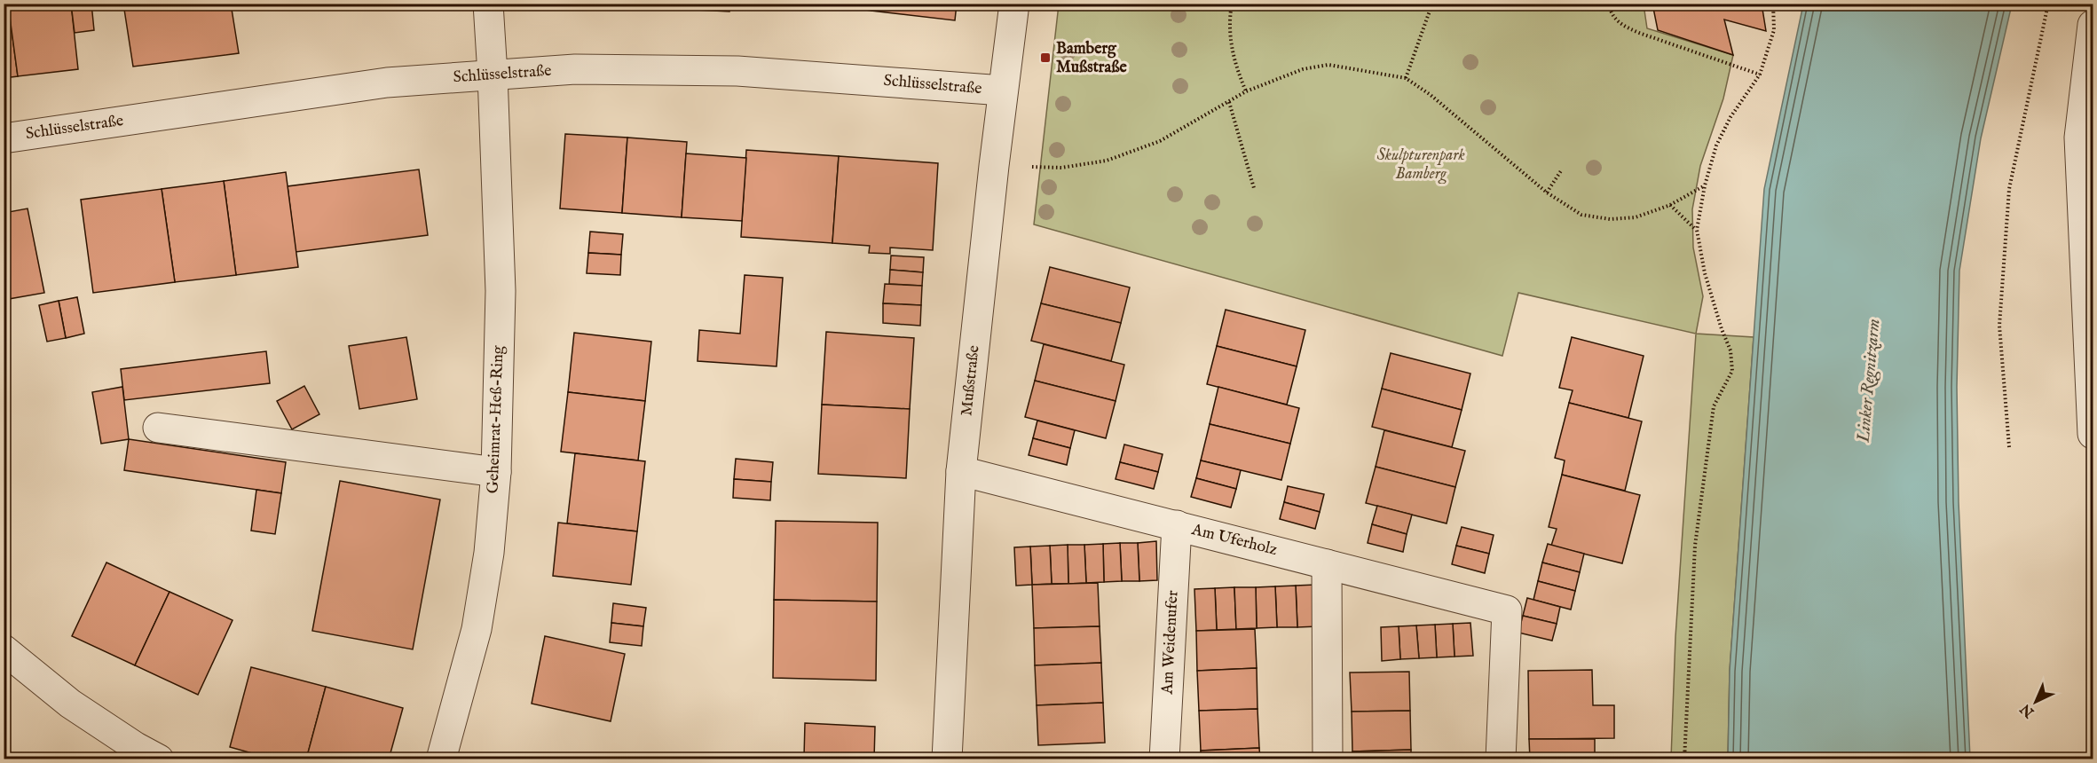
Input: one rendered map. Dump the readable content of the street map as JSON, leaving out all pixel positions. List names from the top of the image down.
{
  "streets": {
    "street": [
      "Schlüsselstraße",
      "Mußstraße",
      "Geheimrat-Heß-Ring",
      "Am Uferholz",
      "Am Weidenufer"
    ]
  },
  "crossings": [
    ["Schlüsselstraße", "Mußstraße"],
    ["Schlüsselstraße", "Geheimrat-Heß-Ring"],
    ["Mußstraße", "Am Uferholz"],
    ["Am Uferholz", "Am Weidenufer"]
  ],
  "water": ["Linker Regnitzarm"],
  "parks": ["Skulpturenpark Bamberg"],
  "places": {
    "transit": ["Bamberg Mußstraße"]
  },
  "north": "bottom left"
}
